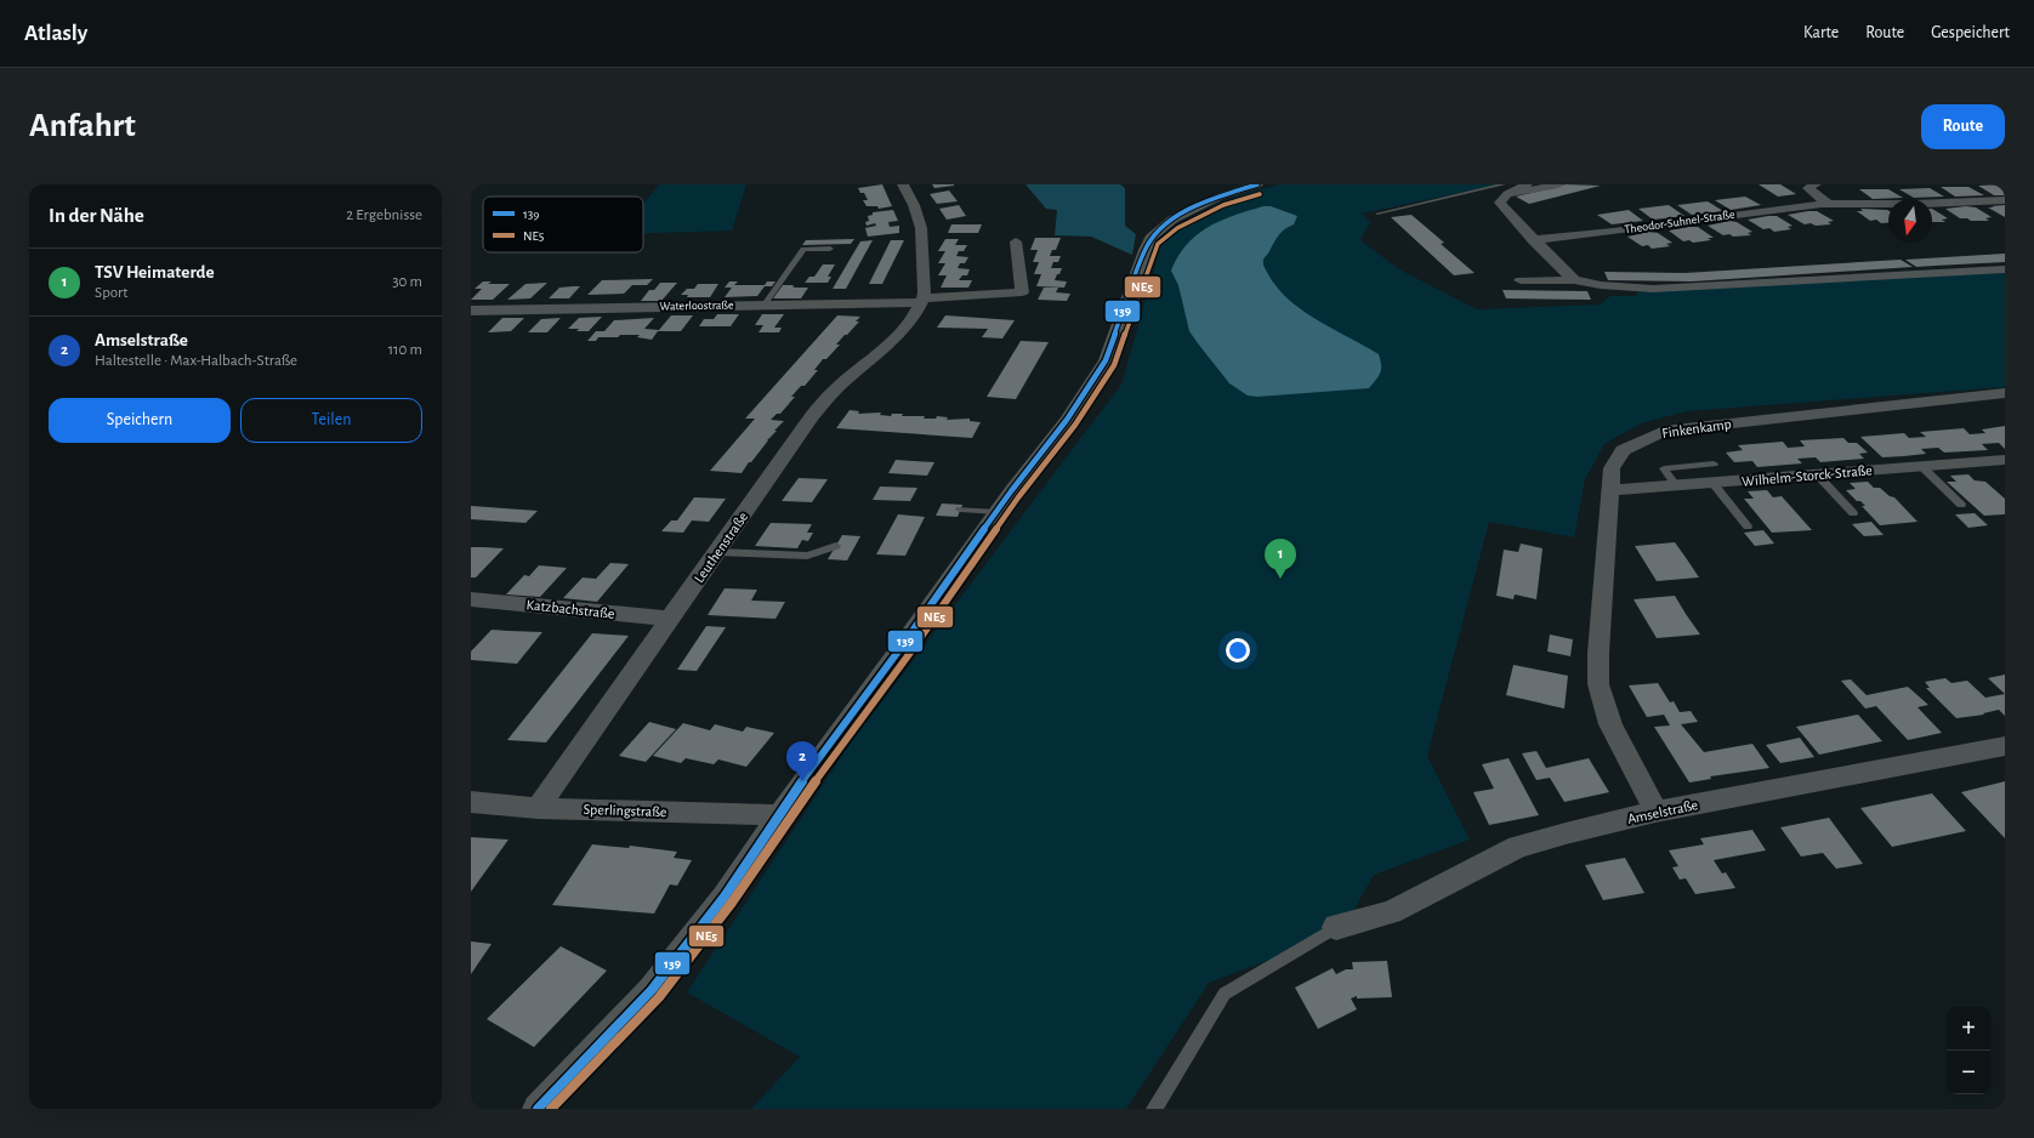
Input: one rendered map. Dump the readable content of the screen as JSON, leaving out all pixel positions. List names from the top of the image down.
{
  "streets": {
    "street": [
      "Theodor-Suhnel-Straße",
      "Waterloostraße",
      "Finkenkamp",
      "Wilhelm-Storck-Straße",
      "Leuthenstraße",
      "Katzbachstraße",
      "Sperlingstraße",
      "Amselstraße"
    ]
  },
  "crossings": [
    ["Waterloostraße", "Leuthenstraße"],
    ["Finkenkamp", "Wilhelm-Storck-Straße"],
    ["Finkenkamp", "Amselstraße"],
    ["Leuthenstraße", "Katzbachstraße"],
    ["Leuthenstraße", "Sperlingstraße"]
  ],
  "lines": ["transit line 139", "transit line NE5"],
  "legend": ["139", "NE5"],
  "north": "bottom",
  "page": {
    "header": "Atlasly",
    "nav": ["Karte", "Route", "Gespeichert"],
    "buttons": [
      "Route",
      ["Speichern", "Teilen"]
    ],
    "title": "Anfahrt",
    "heading": ["In der Nähe", "2 Ergebnisse"],
    "list": [
      {
        "mark": "1",
        "name": "TSV Heimaterde",
        "note": "Sport",
        "value": "30 m"
      },
      {
        "mark": "2",
        "name": "Amselstraße",
        "note": "Haltestelle · Max-Halbach-Straße",
        "value": "110 m"
      }
    ],
    "pins": ["1", "2"],
    "map_buttons": ["+", "−"]
  }
}
